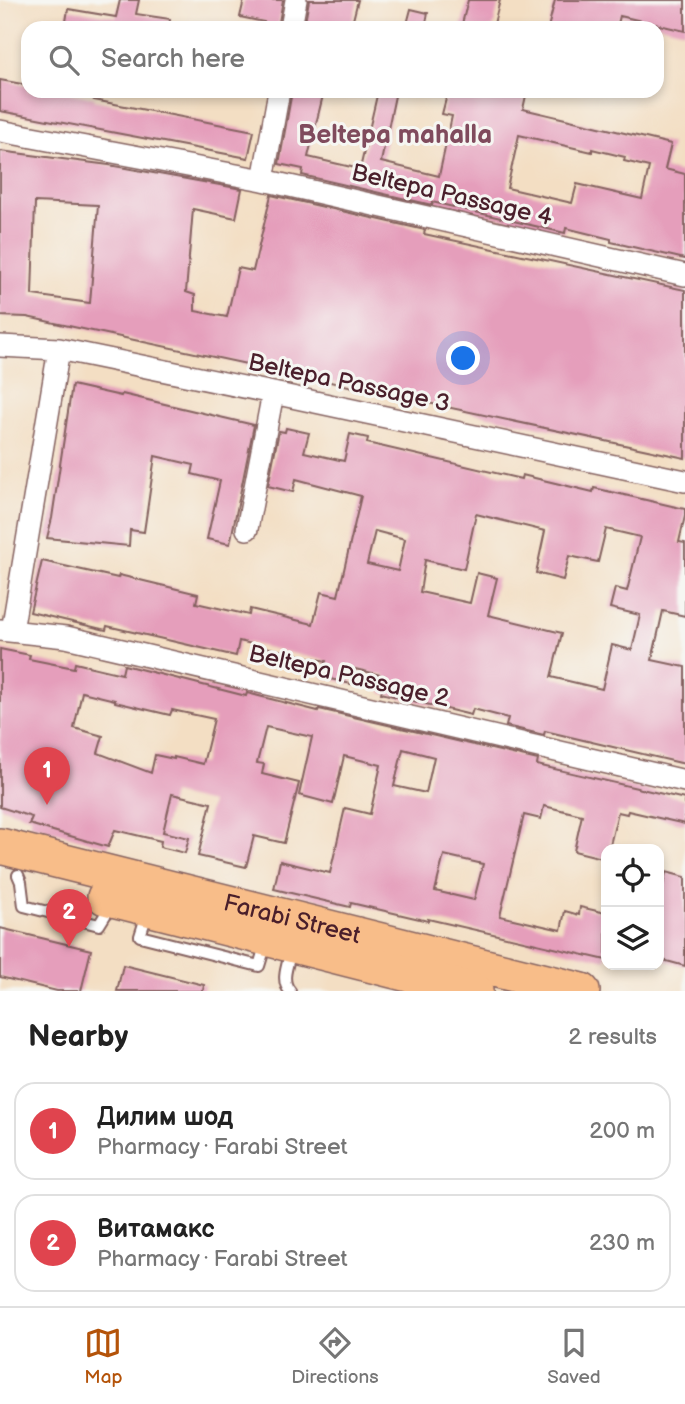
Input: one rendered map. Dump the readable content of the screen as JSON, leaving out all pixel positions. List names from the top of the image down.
{
  "streets": {
    "main road": ["Farabi Street"],
    "street": ["Beltepa Passage 4", "Beltepa Passage 3", "Beltepa Passage 2"]
  },
  "districts": ["Beltepa mahalla"],
  "page": {
    "search": "Search here",
    "pins": ["1", "2"],
    "heading": ["Nearby", "2 results"],
    "list": [
      {
        "mark": "1",
        "name": "Дилим шод",
        "note": "Pharmacy · Farabi Street",
        "value": "200 m"
      },
      {
        "mark": "2",
        "name": "Витамакс",
        "note": "Pharmacy · Farabi Street",
        "value": "230 m"
      }
    ],
    "nav": ["Map", "Directions", "Saved"]
  }
}
